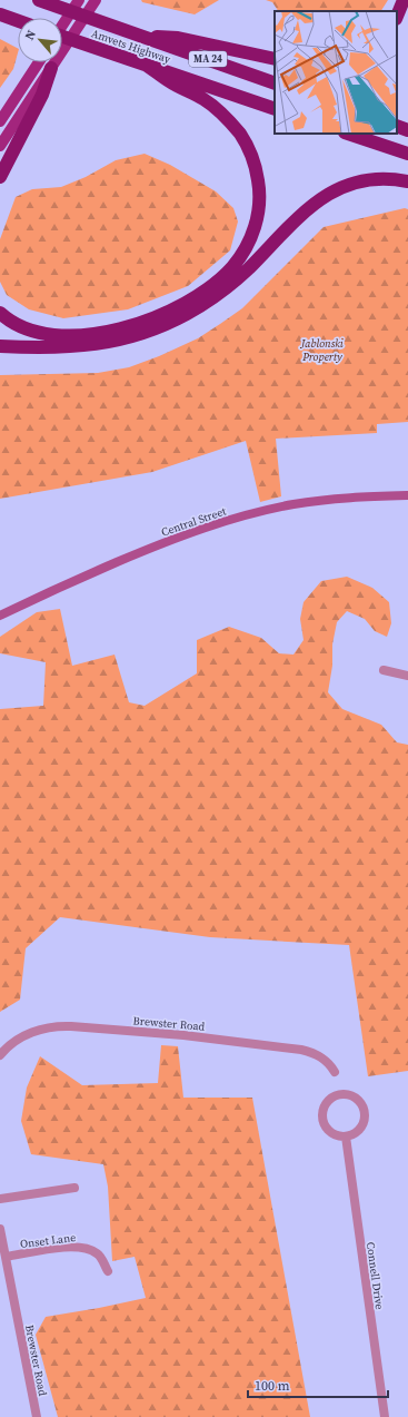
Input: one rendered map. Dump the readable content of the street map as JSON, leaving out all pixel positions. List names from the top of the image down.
{
  "streets": {
    "highway": ["Amvets Highway", "MA 24"],
    "street": [
      "Central Street",
      "Brewster Road",
      "Onset Lane",
      "Connell Drive"
    ]
  },
  "crossings": [
    ["Brewster Road", "Onset Lane"]
  ],
  "parks": ["Jablonski Property"],
  "scale_bar": "100 m",
  "north": "top left"
}
